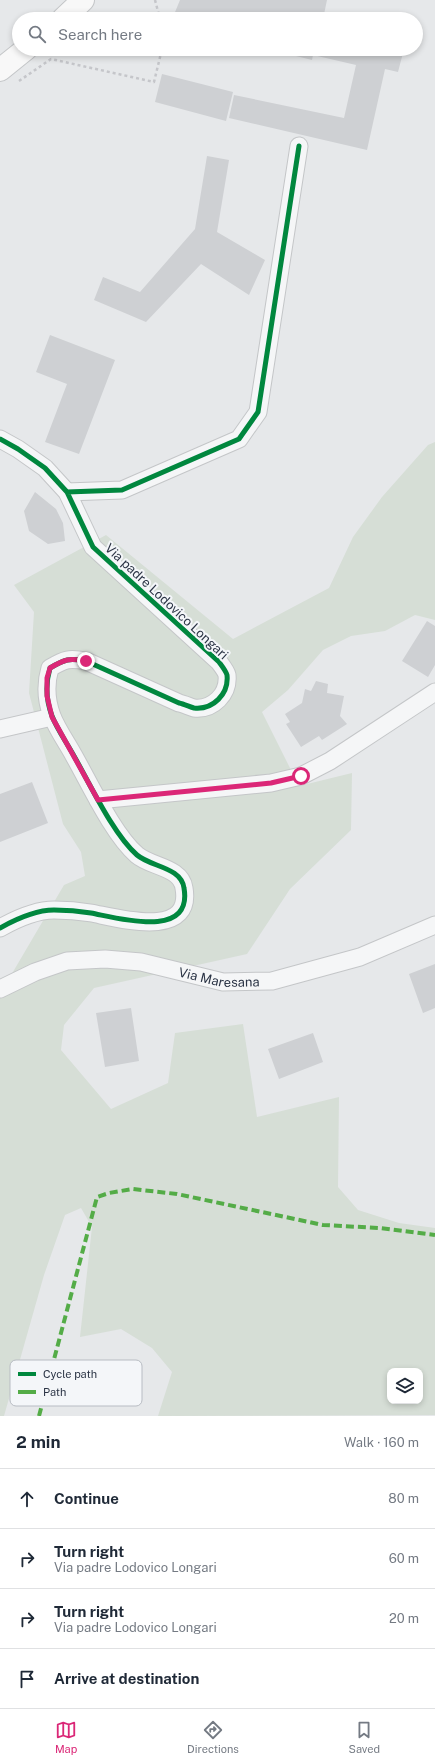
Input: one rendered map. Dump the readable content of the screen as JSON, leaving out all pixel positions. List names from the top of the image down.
{
  "streets": {
    "street": ["Via padre Lodovico Longari", "Via Maresana"]
  },
  "legend": ["Cycle path", "Path"],
  "page": {
    "search": "Search here",
    "heading": ["2 min", "Walk · 160 m"],
    "list": [
      ["Continue", "80 m"],
      ["Turn right", "Via padre Lodovico Longari", "60 m"],
      ["Turn right", "Via padre Lodovico Longari", "20 m"],
      "Arrive at destination"
    ],
    "nav": ["Map", "Directions", "Saved"]
  }
}
